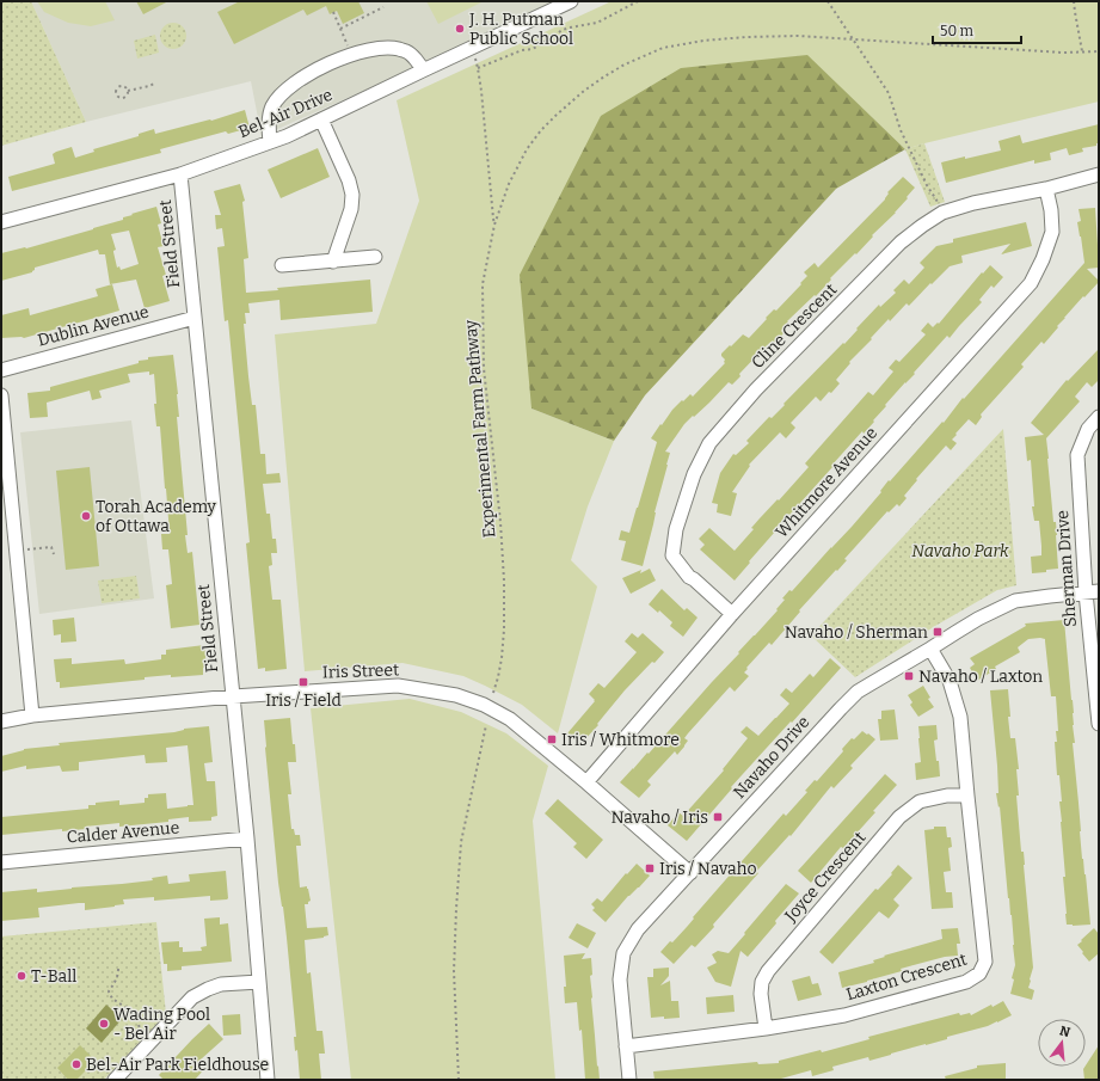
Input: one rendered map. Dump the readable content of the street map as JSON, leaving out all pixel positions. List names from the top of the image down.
{
  "streets": {
    "street": [
      "Bel-Air Drive",
      "Field Street",
      "Dublin Avenue",
      "Cline Crescent",
      "Whitmore Avenue",
      "Sherman Drive",
      "Iris Street",
      "Navaho Drive",
      "Calder Avenue",
      "Joyce Crescent",
      "Laxton Crescent"
    ],
    "path": ["Experimental Farm Pathway"]
  },
  "crossings": [
    ["Bel-Air Drive", "Field Street"],
    ["Field Street", "Dublin Avenue"],
    ["Field Street", "Iris Street"],
    ["Field Street", "Calder Avenue"],
    ["Cline Crescent", "Whitmore Avenue"],
    ["Whitmore Avenue", "Iris Street"],
    ["Sherman Drive", "Navaho Drive"],
    ["Iris Street", "Navaho Drive"],
    ["Navaho Drive", "Laxton Crescent"],
    ["Joyce Crescent", "Laxton Crescent"]
  ],
  "parks": ["Navaho Park"],
  "places": {
    "other": [
      "J. H. Putman Public School",
      "Torah Academy of Ottawa",
      "T-Ball",
      "Wading Pool - Bel Air",
      "Bel-Air Park Fieldhouse"
    ],
    "transit": [
      "Navaho / Sherman",
      "Navaho / Laxton",
      "Iris / Field",
      "Iris / Whitmore",
      "Navaho / Iris",
      "Iris / Navaho"
    ]
  },
  "scale_bar": "50 m",
  "north": "top"
}
